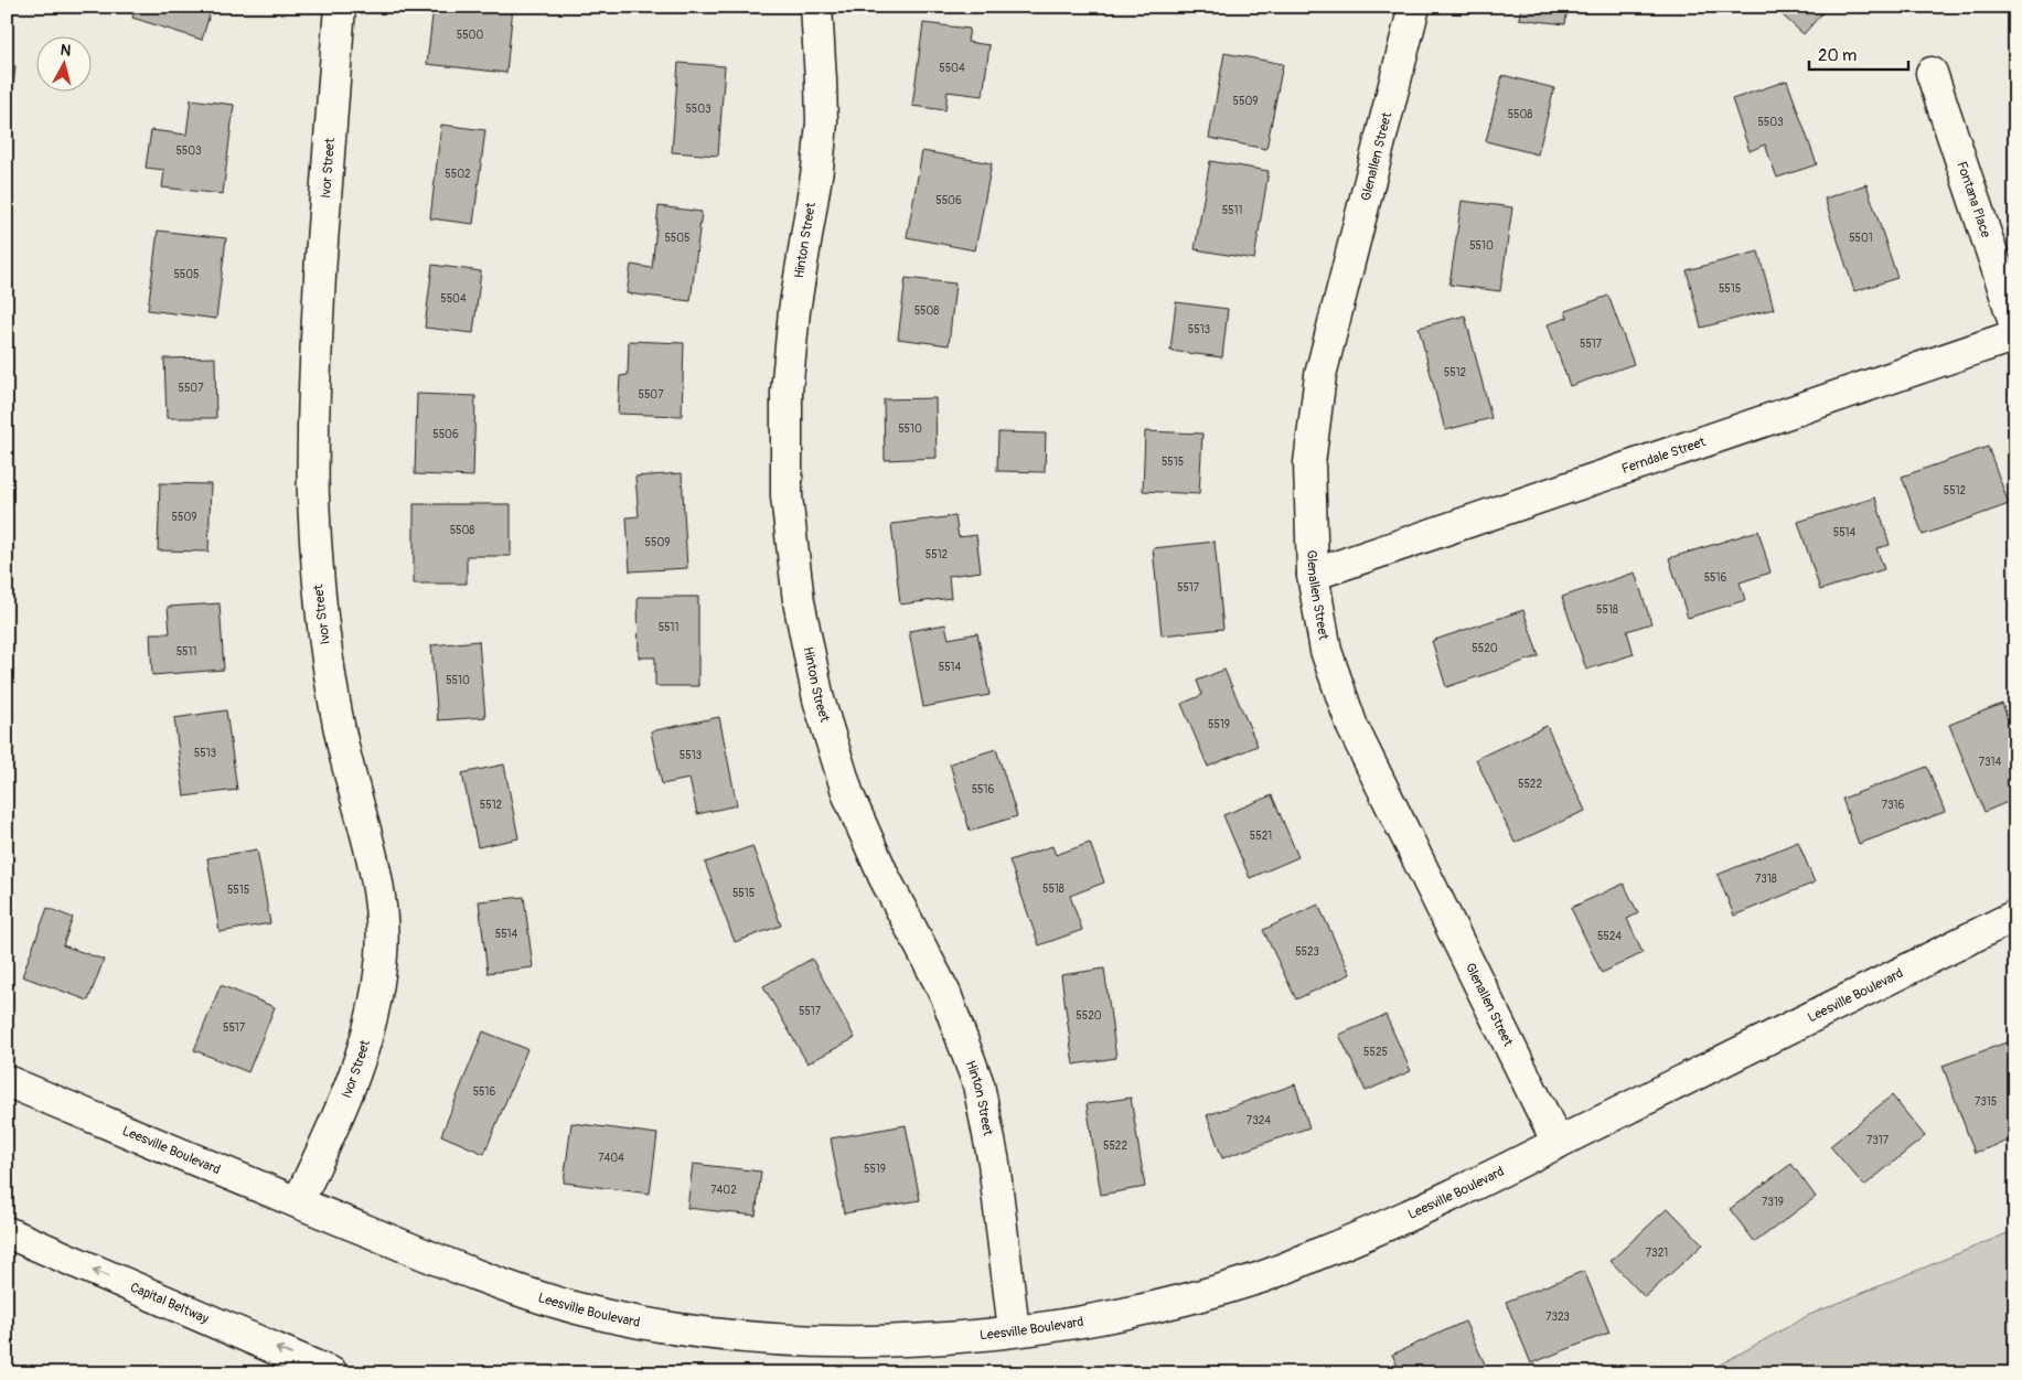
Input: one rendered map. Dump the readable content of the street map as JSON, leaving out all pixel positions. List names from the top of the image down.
{
  "streets": {
    "main road": [
      "Glenallen Street",
      "Ivor Street",
      "Fontana Place",
      "Hinton Street",
      "Ferndale Street",
      "Leesville Boulevard",
      "Capital Beltway"
    ]
  },
  "crossings": [
    ["Glenallen Street", "Ferndale Street"],
    ["Glenallen Street", "Leesville Boulevard"],
    ["Ivor Street", "Leesville Boulevard"],
    ["Hinton Street", "Leesville Boulevard"]
  ],
  "one_way": ["Capital Beltway"],
  "house_numbers": [
    "5500",
    "5504",
    "5509",
    "5503",
    "5508",
    "5503",
    "5503",
    "5502",
    "5506",
    "5511",
    "5505",
    "5501",
    "5510",
    "5505",
    "5515",
    "5504",
    "5508",
    "5513",
    "5517",
    "5512",
    "5507",
    "5507",
    "5510",
    "5506",
    "5515",
    "5512",
    "5509",
    "5508",
    "5514",
    "5509",
    "5512",
    "5516",
    "5517",
    "5518",
    "5511",
    "5520",
    "5511",
    "5514",
    "5510",
    "5519",
    "5513",
    "5513",
    "7314",
    "5522",
    "5516",
    "5512",
    "7316",
    "5521",
    "7318",
    "5518",
    "5515",
    "5515",
    "5514",
    "5524",
    "5523",
    "5517",
    "5520",
    "5517",
    "5525",
    "5516",
    "7315",
    "7324",
    "7317",
    "5522",
    "7404",
    "5519",
    "7402",
    "7319",
    "7321",
    "7323"
  ],
  "scale_bar": "20 m",
  "north": "top"
}
